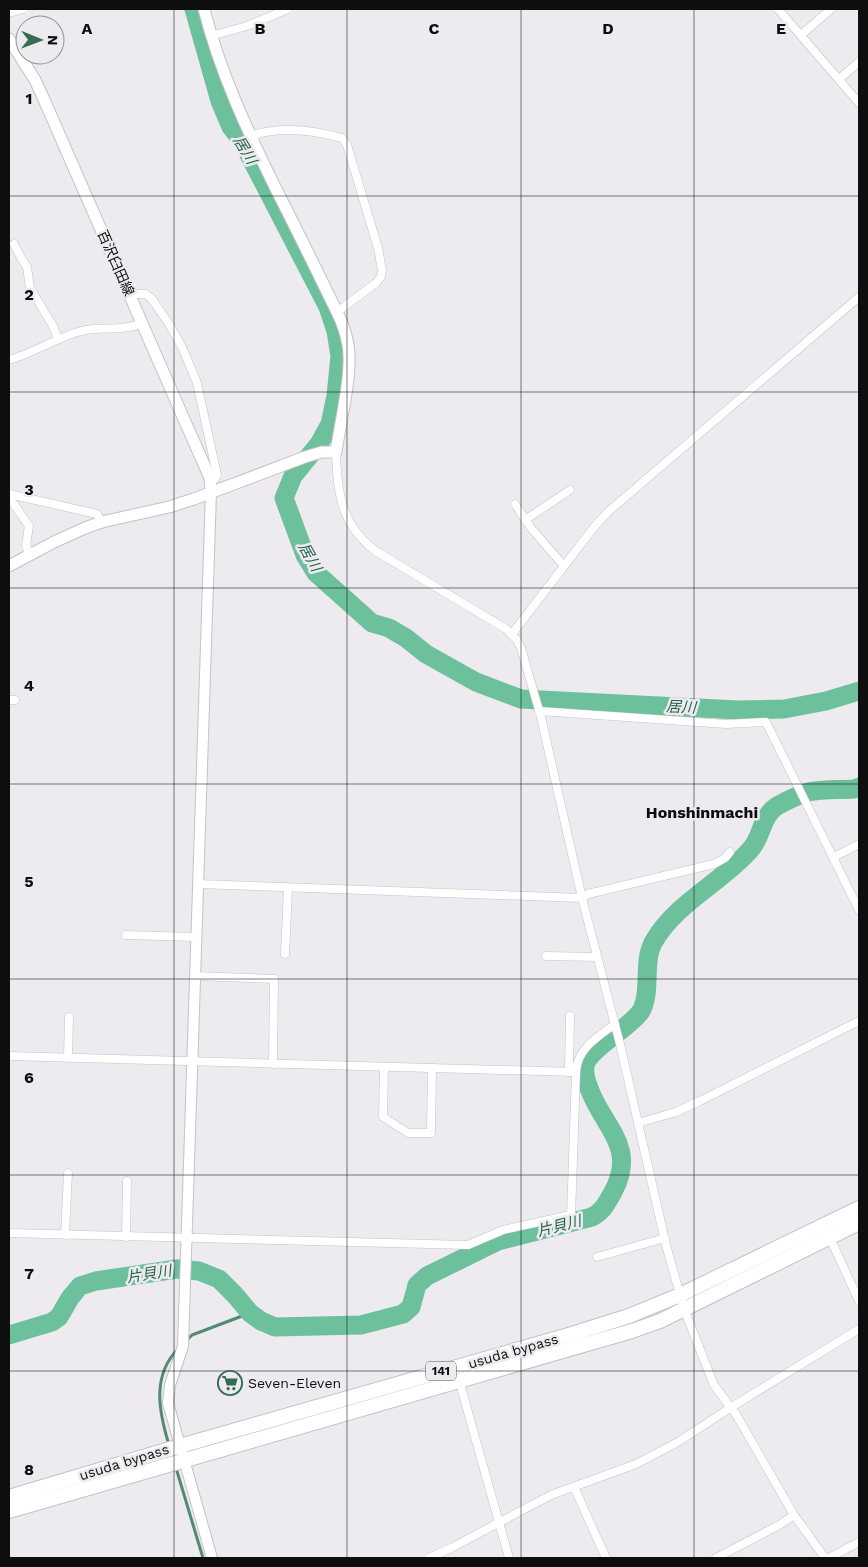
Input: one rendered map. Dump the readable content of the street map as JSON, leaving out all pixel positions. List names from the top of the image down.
{
  "streets": {
    "highway": ["usuda bypass", "141"],
    "main road": ["百沢臼田線"]
  },
  "districts": ["Honshinmachi"],
  "water": ["居川", "片貝川"],
  "places": {
    "supermarket": ["Seven-Eleven"]
  },
  "north": "right",
  "grid": {
    "columns": [
      "A",
      "B",
      "C",
      "D",
      "E"
    ],
    "rows": [
      "1",
      "2",
      "3",
      "4",
      "5",
      "6",
      "7",
      "8"
    ]
  }
}
